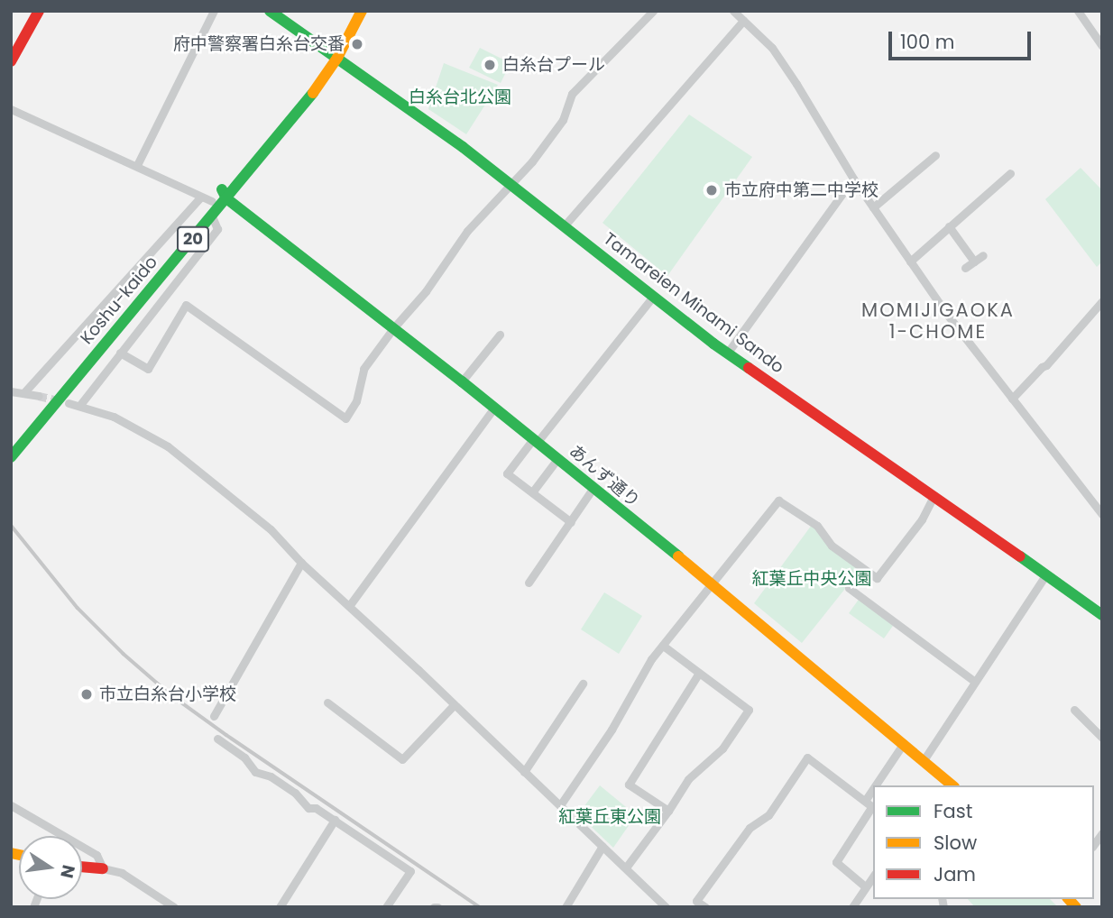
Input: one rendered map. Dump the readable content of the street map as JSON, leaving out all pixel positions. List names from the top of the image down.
{
  "streets": {
    "main road": [
      "20",
      "Koshu-kaido",
      "Tamareien Minami Sando",
      "あんず通り"
    ]
  },
  "crossings": [
    ["Koshu-kaido", "Tamareien Minami Sando"],
    ["Koshu-kaido", "あんず通り"]
  ],
  "districts": ["MOMIJIGAOKA 1-CHOME"],
  "parks": ["白糸台北公園", "紅葉丘中央公園", "紅葉丘東公園"],
  "places": [
    "府中警察署白糸台交番",
    "白糸台プール",
    "市立府中第二中学校",
    "市立白糸台小学校"
  ],
  "legend": ["Fast", "Slow", "Jam"],
  "scale_bar": "100 m",
  "north": "right"
}
